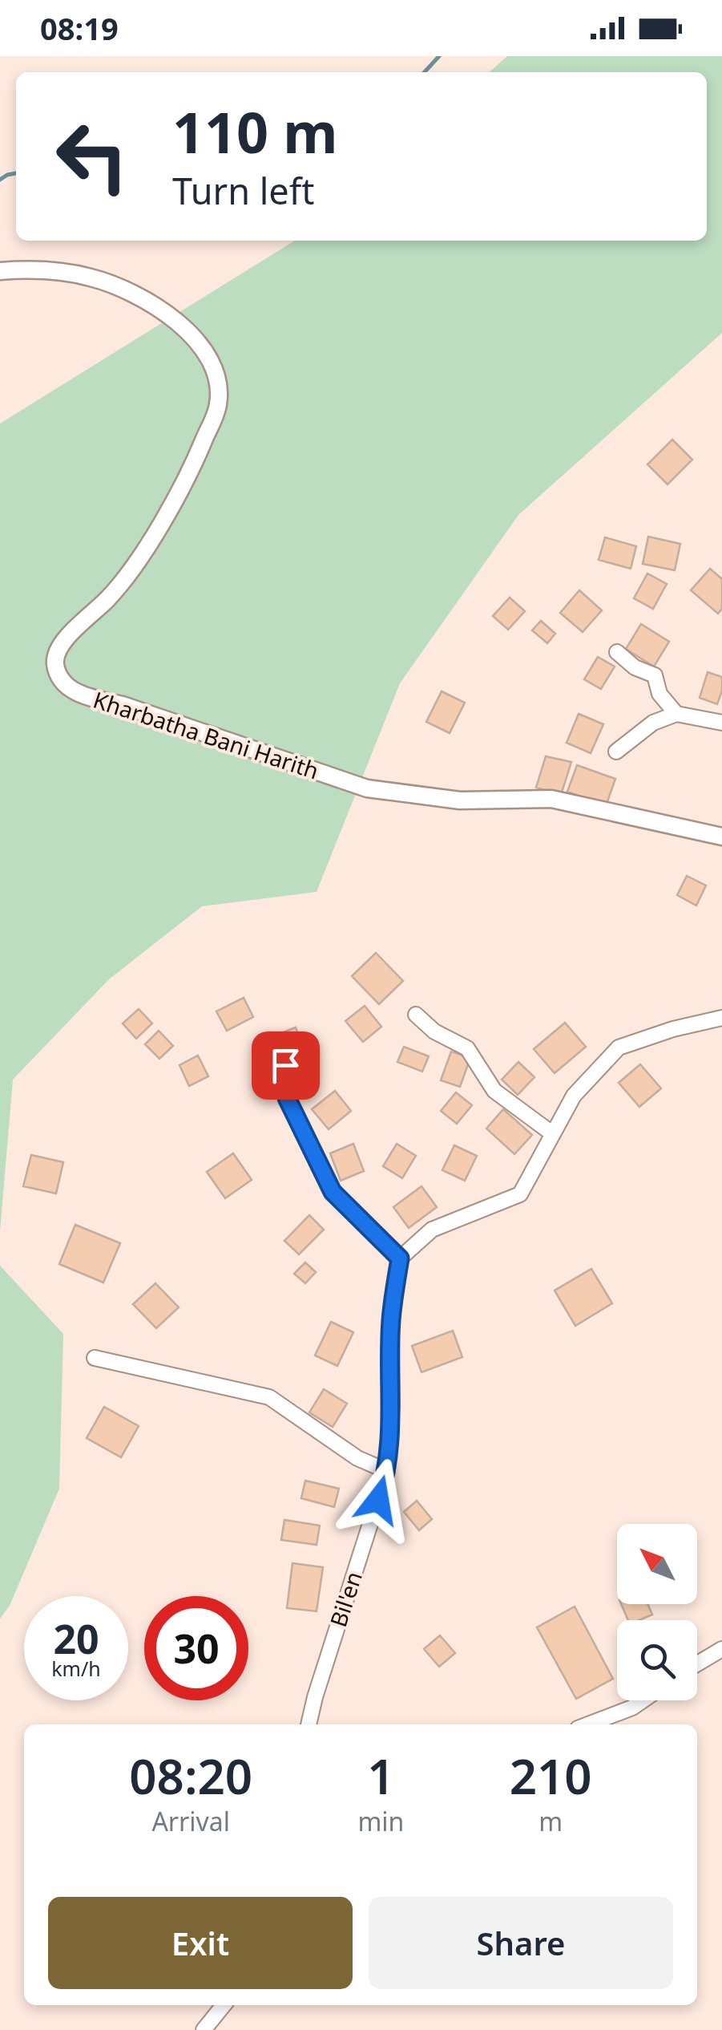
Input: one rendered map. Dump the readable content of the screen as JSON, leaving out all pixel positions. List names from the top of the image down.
{
  "streets": {
    "street": ["Kharbatha Bani Harith", "Bil'en"]
  },
  "north": "top left",
  "page": {
    "status": "08:19",
    "turn": ["110 m", "Turn left"],
    "speed": "20 km/h",
    "limit": "30",
    "eta": [
      "08:20",
      "Arrival",
      "1",
      "min",
      "210",
      "m"
    ],
    "buttons": ["Exit", "Share"]
  }
}
